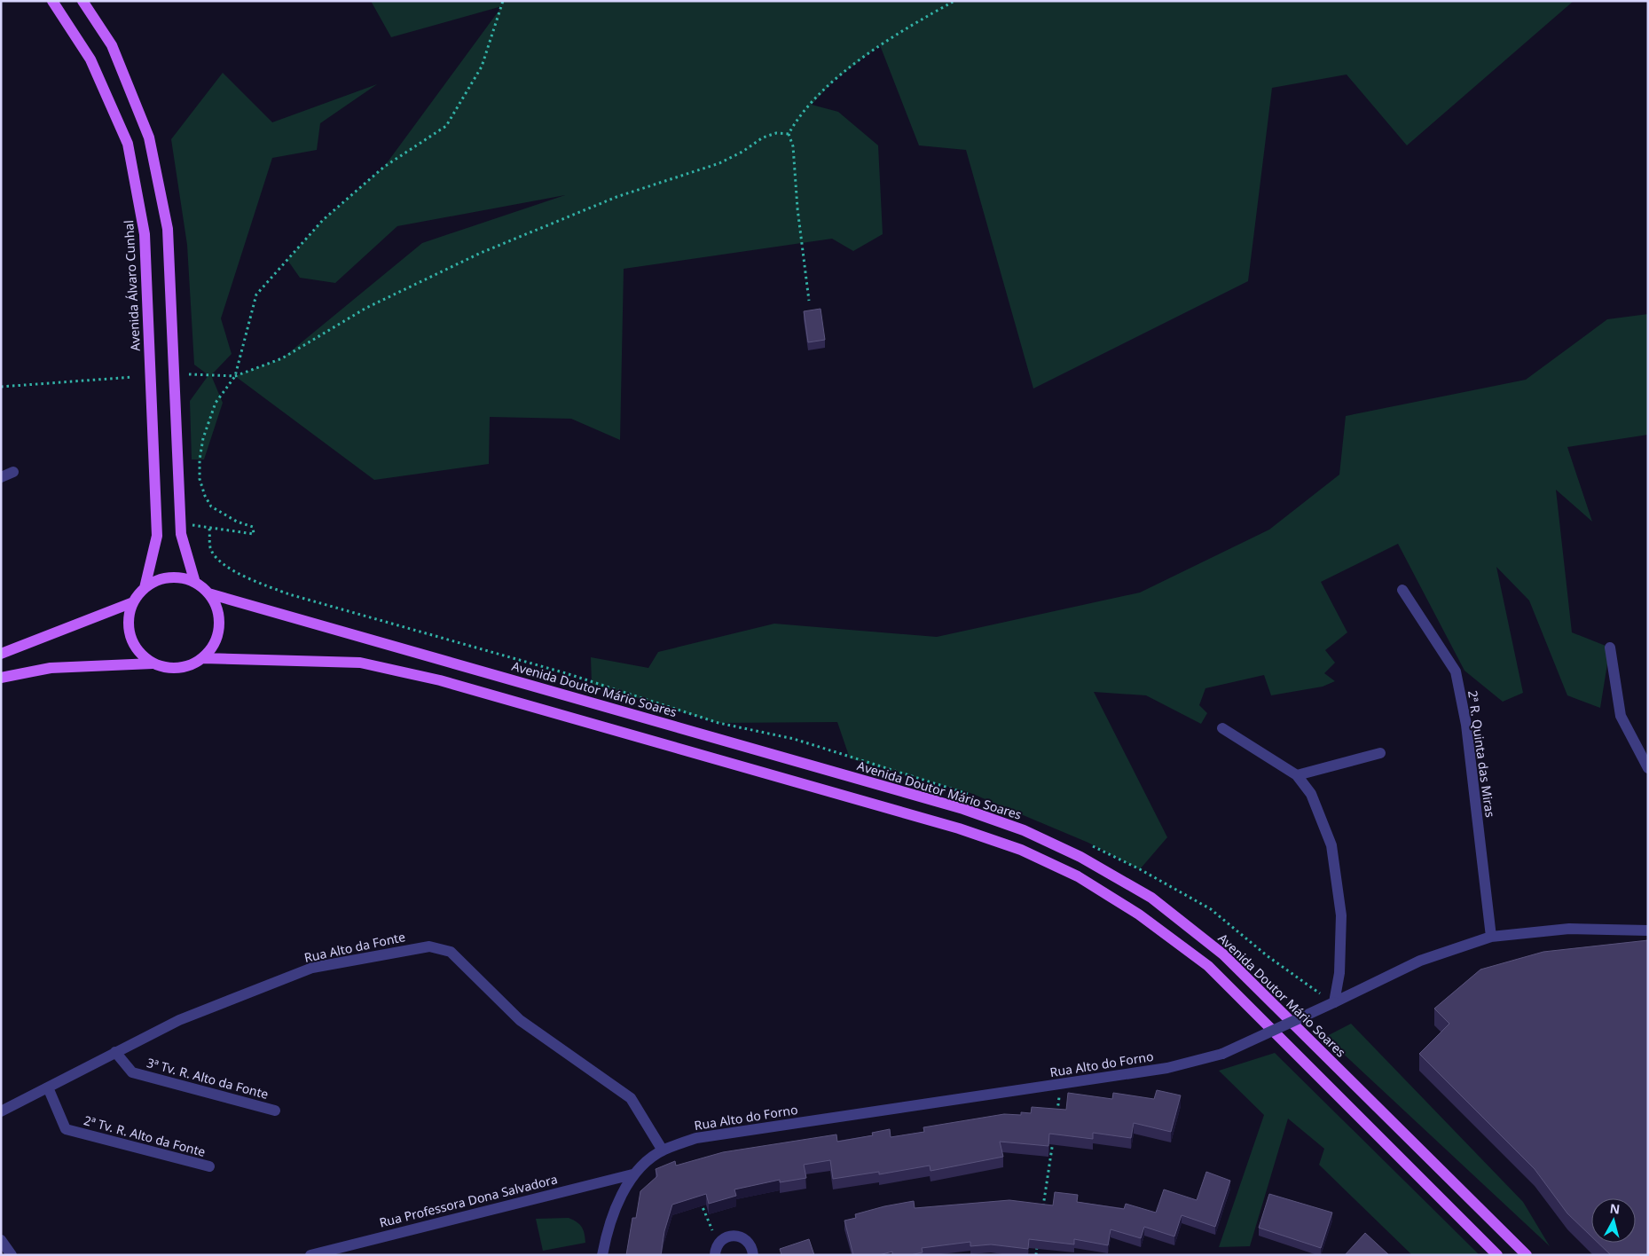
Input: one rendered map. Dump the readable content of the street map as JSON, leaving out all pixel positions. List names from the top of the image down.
{
  "streets": {
    "main road": ["Avenida Álvaro Cunhal", "Avenida Doutor Mário Soares"],
    "street": [
      "2ª R. Quinta das Miras",
      "Rua Alto da Fonte",
      "Rua Alto do Forno",
      "3ª Tv. R. Alto da Fonte",
      "2ª Tv. R. Alto da Fonte",
      "Rua Professora Dona Salvadora"
    ]
  },
  "crossings": [
    ["Avenida Álvaro Cunhal", "Avenida Doutor Mário Soares"],
    ["2ª R. Quinta das Miras", "Rua Alto do Forno"],
    ["Rua Alto da Fonte", "Rua Alto do Forno"],
    ["Rua Alto da Fonte", "3ª Tv. R. Alto da Fonte"],
    ["Rua Alto da Fonte", "2ª Tv. R. Alto da Fonte"],
    ["Rua Alto do Forno", "Rua Professora Dona Salvadora"]
  ],
  "north": "top"
}
